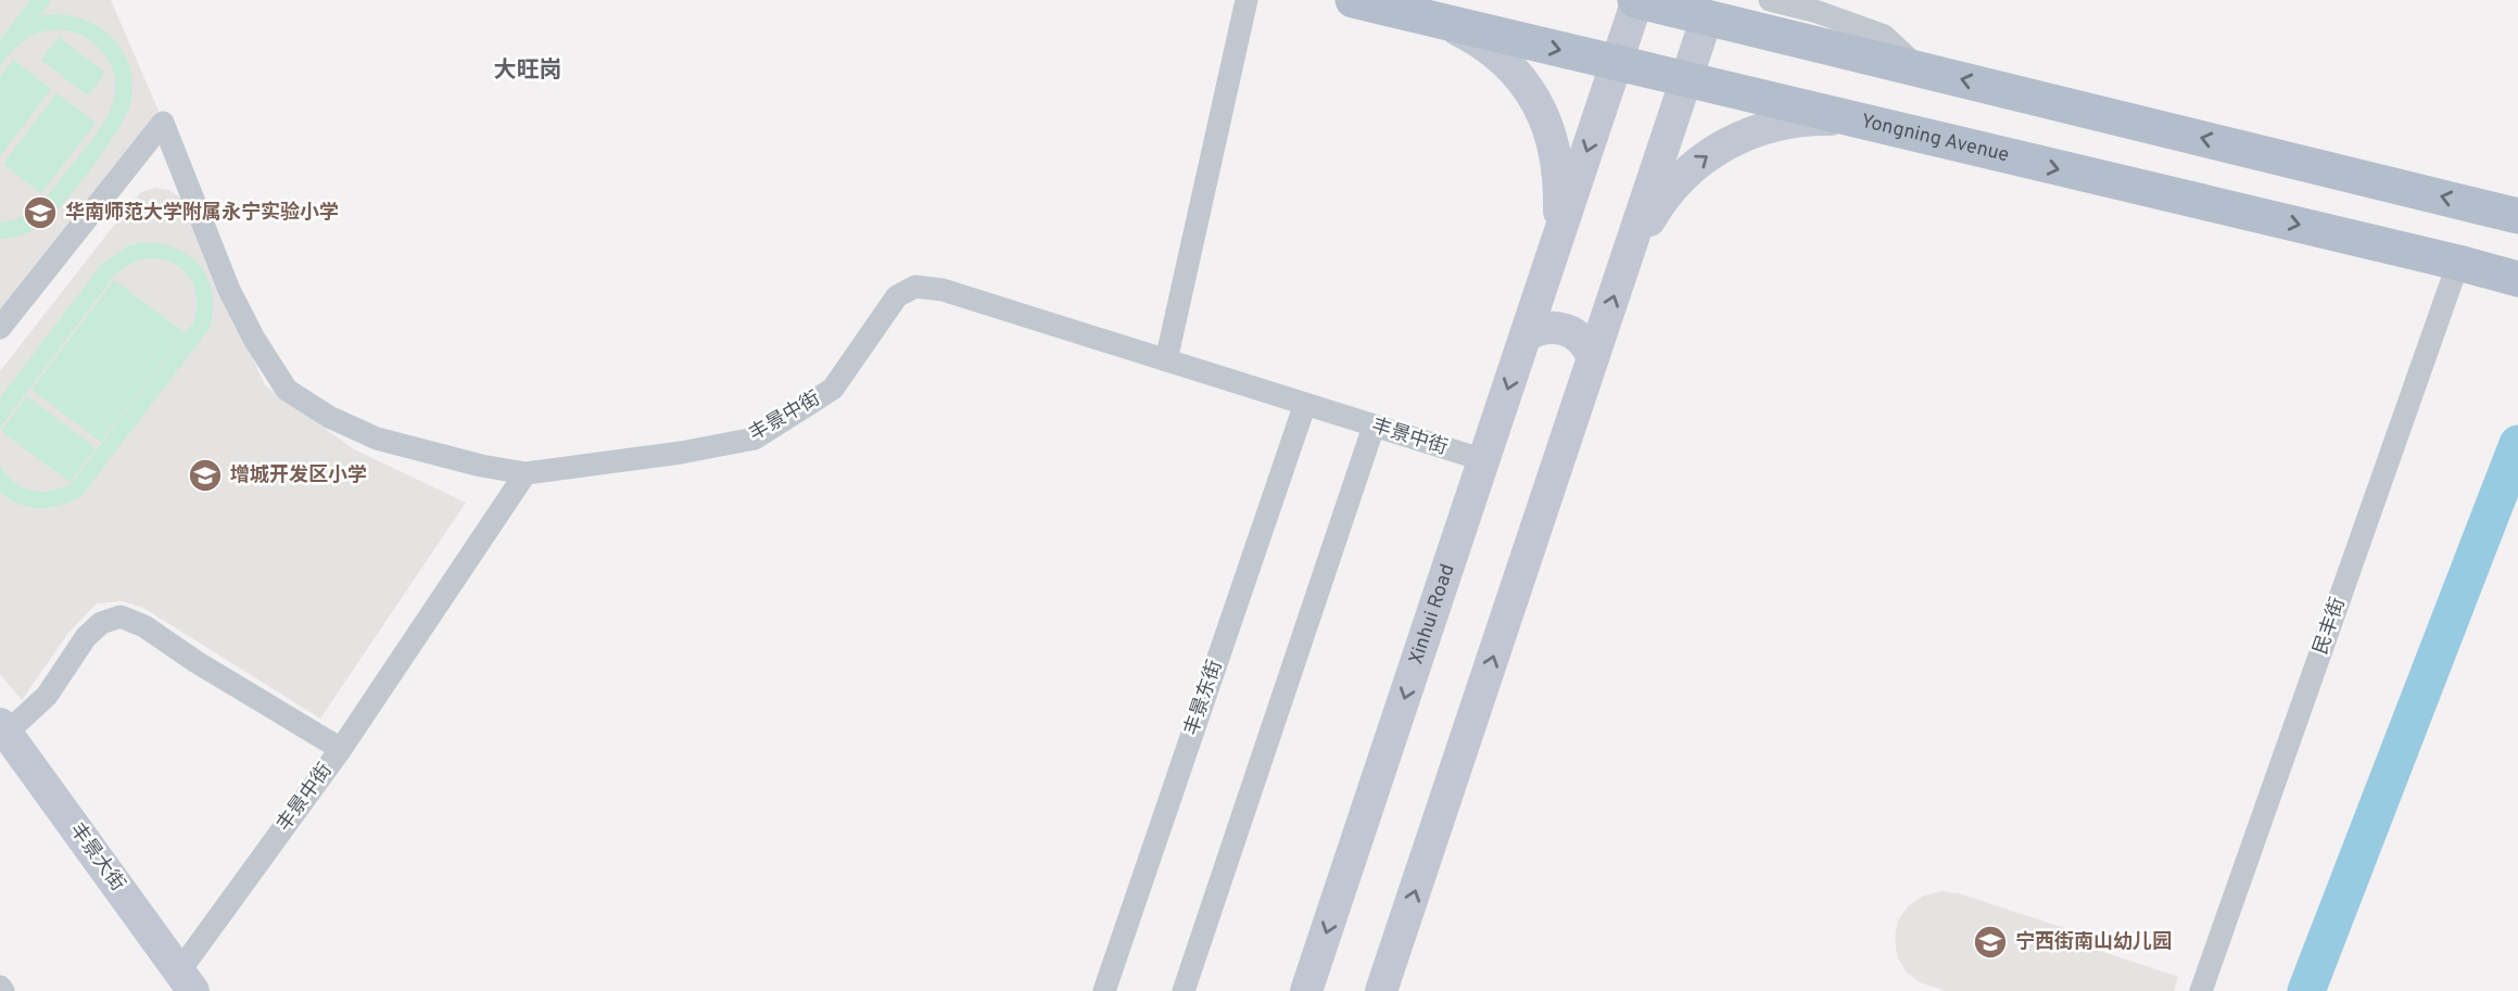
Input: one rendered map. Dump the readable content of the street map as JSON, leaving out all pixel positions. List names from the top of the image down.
{
  "streets": {
    "main road": ["Yongning Avenue", "Xinhui Road", "丰景大街"],
    "street": ["丰景中街", "民丰街", "丰景东街"]
  },
  "crossings": [
    ["Yongning Avenue", "Xinhui Road"],
    ["Yongning Avenue", "民丰街"],
    ["丰景中街", "Xinhui Road"],
    ["丰景中街", "丰景东街"],
    ["丰景中街", "丰景大街"]
  ],
  "districts": ["大旺岗"],
  "places": {
    "school or university": ["华南师范大学附属永宁实验小学", "增城开发区小学", "宁西街南山幼儿园"]
  }
}
